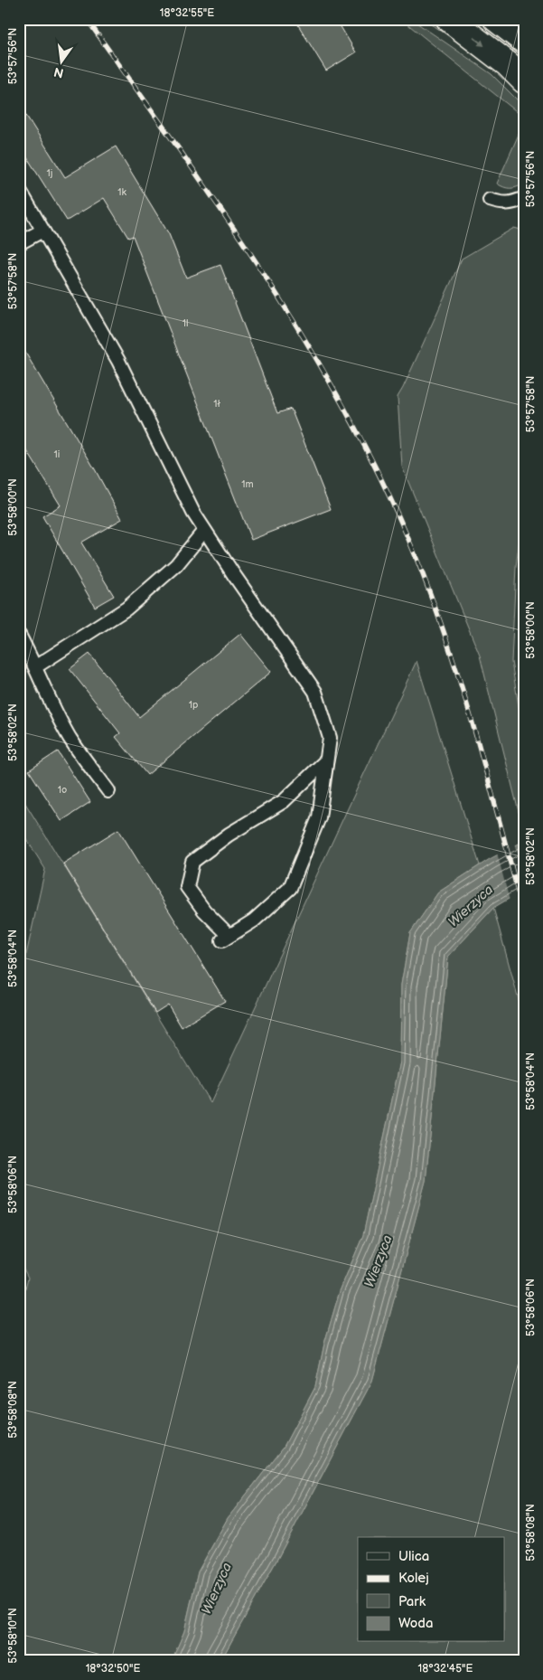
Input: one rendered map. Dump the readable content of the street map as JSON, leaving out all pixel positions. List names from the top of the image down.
{
  "water": ["Wierzyca"],
  "house_numbers": [
    "1j",
    "1k",
    "1l",
    "1ł",
    "1i",
    "1m",
    "1p",
    "1o"
  ],
  "legend": [
    "Ulica",
    "Kolej",
    "Park",
    "Woda"
  ],
  "north": "bottom",
  "coordinates": [
    "18°32'55\"E",
    "53°57'56\"N",
    "53°57'58\"N",
    "53°58'00\"N",
    "53°58'02\"N",
    "53°58'04\"N",
    "53°58'06\"N",
    "53°58'08\"N",
    "53°58'10\"N",
    "18°32'50\"E",
    "18°32'45\"E"
  ]
}
